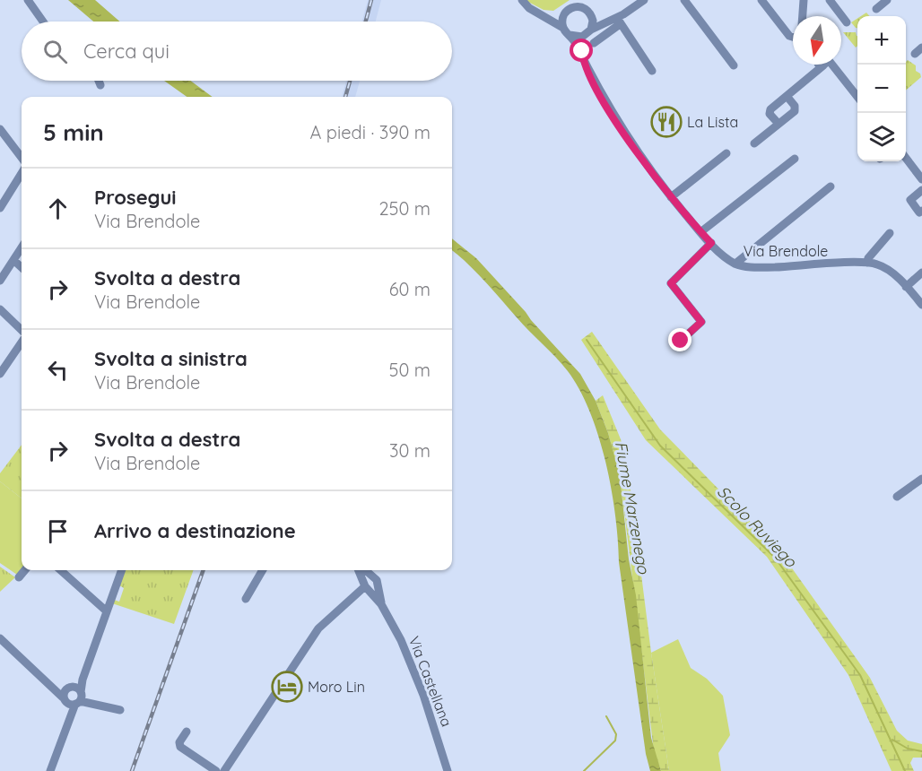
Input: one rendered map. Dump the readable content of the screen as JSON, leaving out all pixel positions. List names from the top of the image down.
{
  "streets": {
    "street": ["Via Brendole", "Via Castellana"]
  },
  "water": ["Fiume Marzenego", "Scolo Ruviego"],
  "places": {
    "restaurant": ["La Lista"],
    "hotel": ["Moro Lin"]
  },
  "north": "bottom",
  "page": {
    "map_buttons": ["+", "−"],
    "search": "Cerca qui",
    "heading": ["5 min", "A piedi · 390 m"],
    "list": [
      ["Prosegui", "Via Brendole", "250 m"],
      ["Svolta a destra", "Via Brendole", "60 m"],
      ["Svolta a sinistra", "Via Brendole", "50 m"],
      ["Svolta a destra", "Via Brendole", "30 m"],
      "Arrivo a destinazione"
    ]
  }
}
